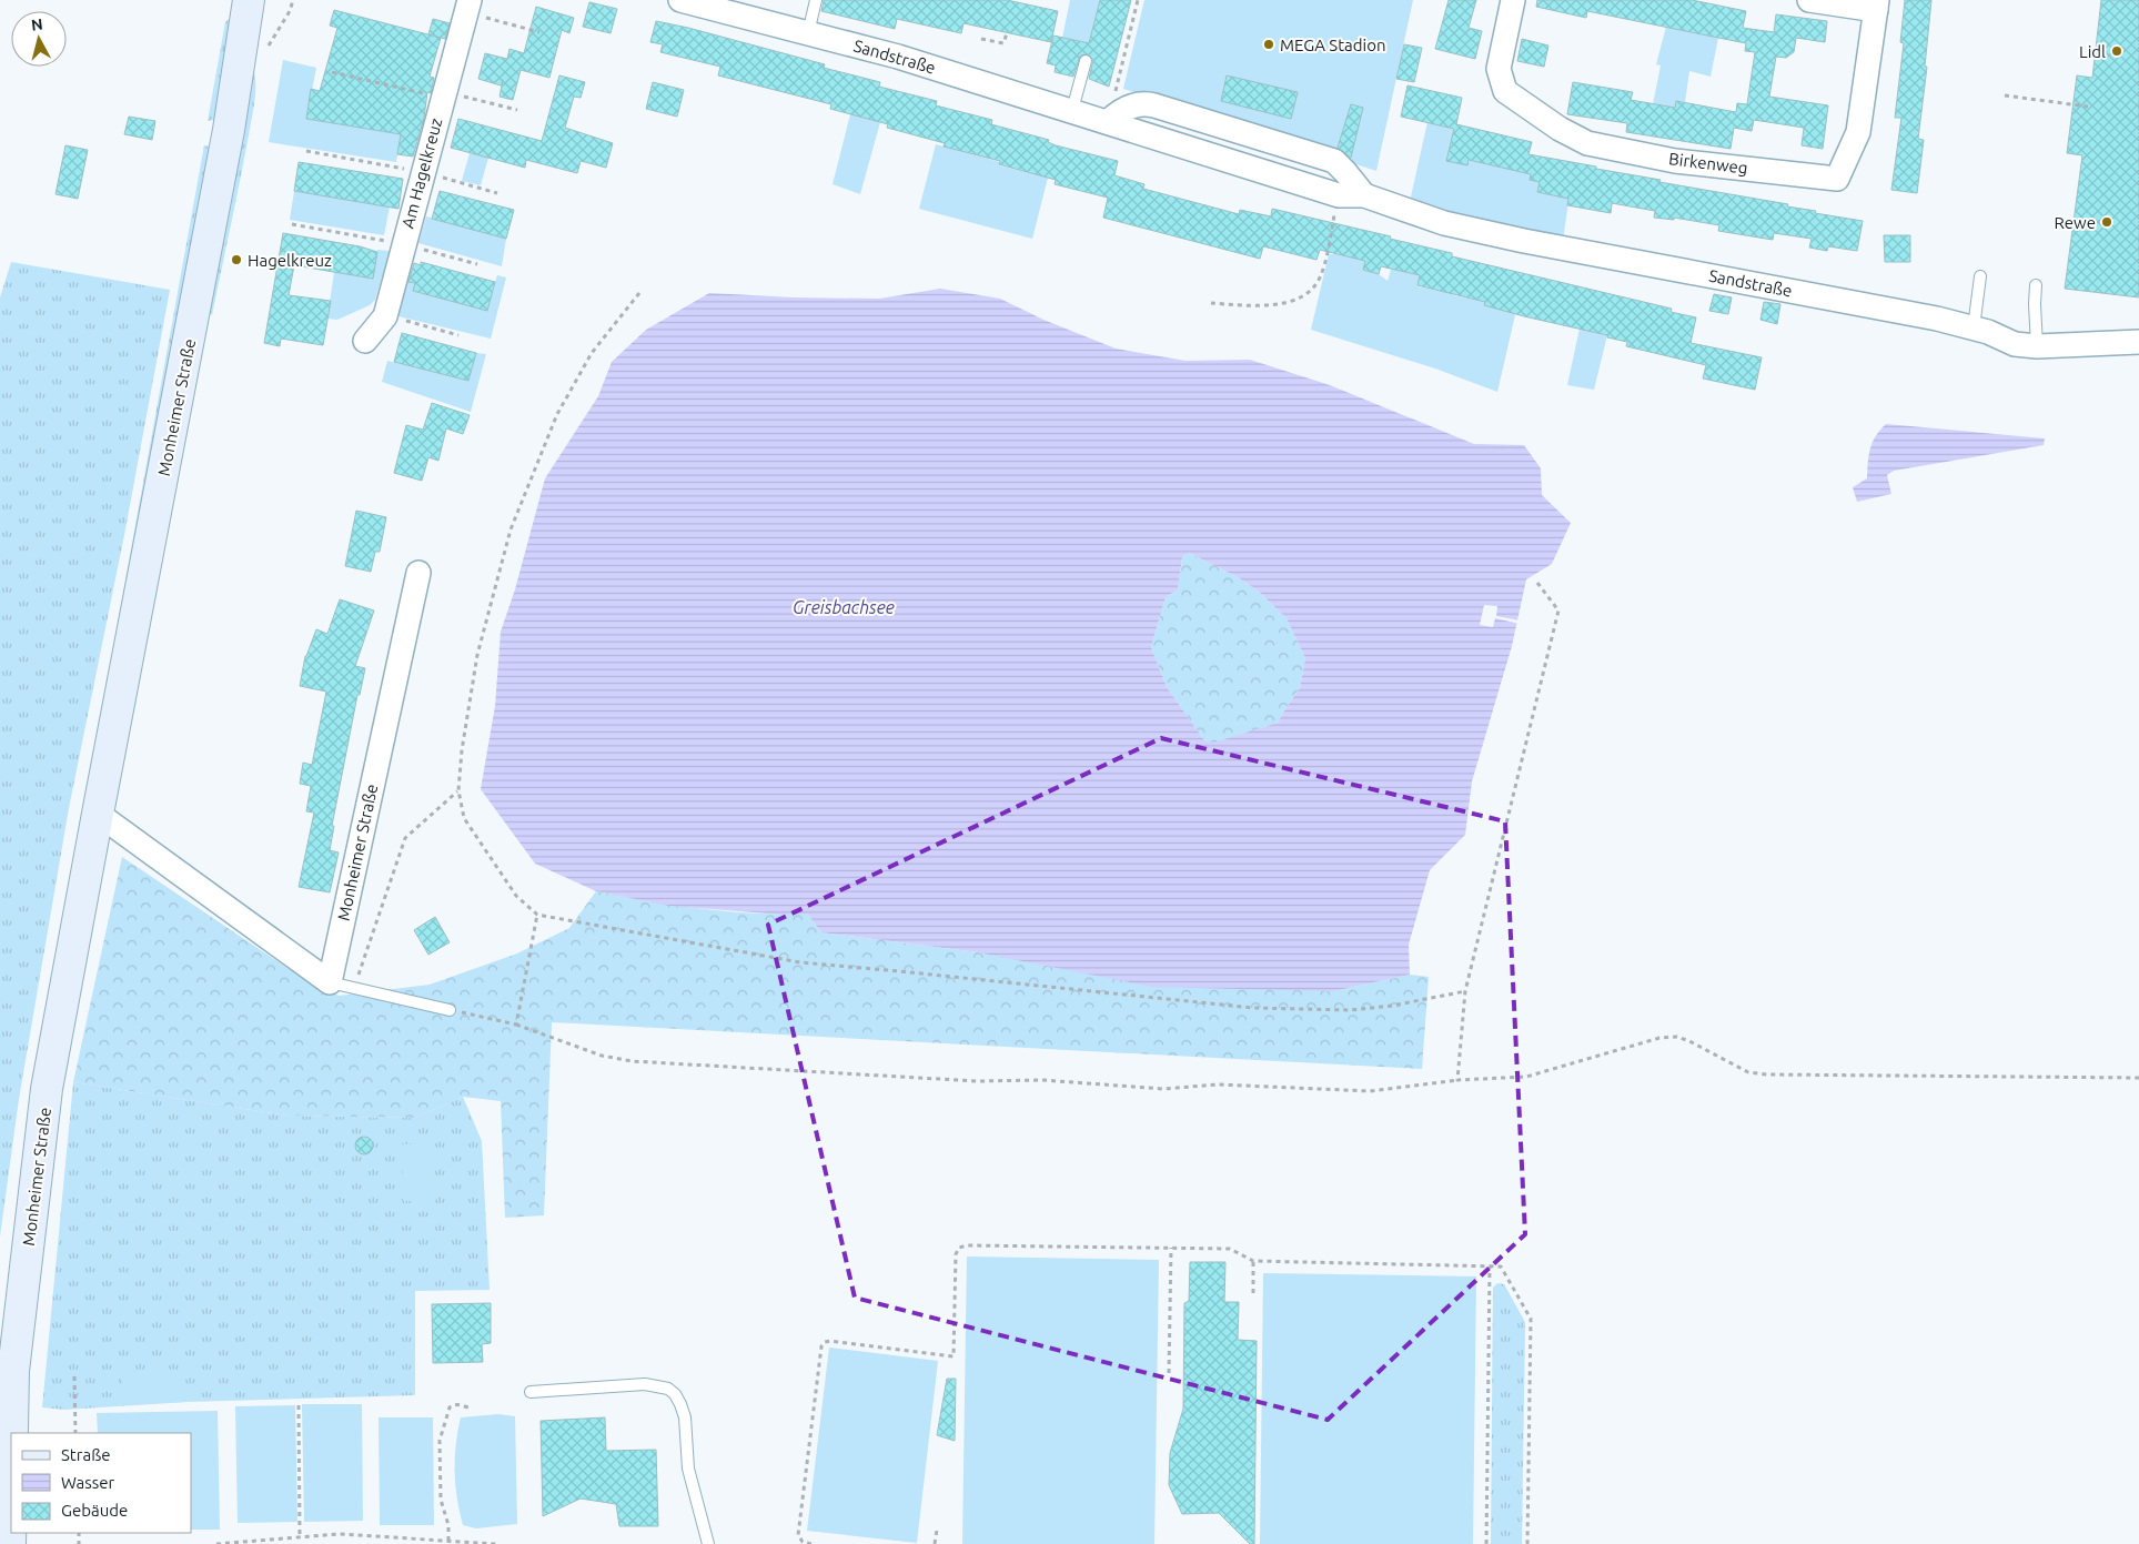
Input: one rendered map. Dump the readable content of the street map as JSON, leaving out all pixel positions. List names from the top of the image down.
{
  "streets": {
    "street": [
      "Sandstraße",
      "Birkenweg",
      "Am Hagelkreuz",
      "Monheimer Straße"
    ]
  },
  "water": ["Greisbachsee"],
  "places": [
    "MEGA Stadion",
    "Lidl",
    "Rewe",
    "Hagelkreuz"
  ],
  "legend": ["Straße", "Wasser", "Gebäude"],
  "north": "top"
}
